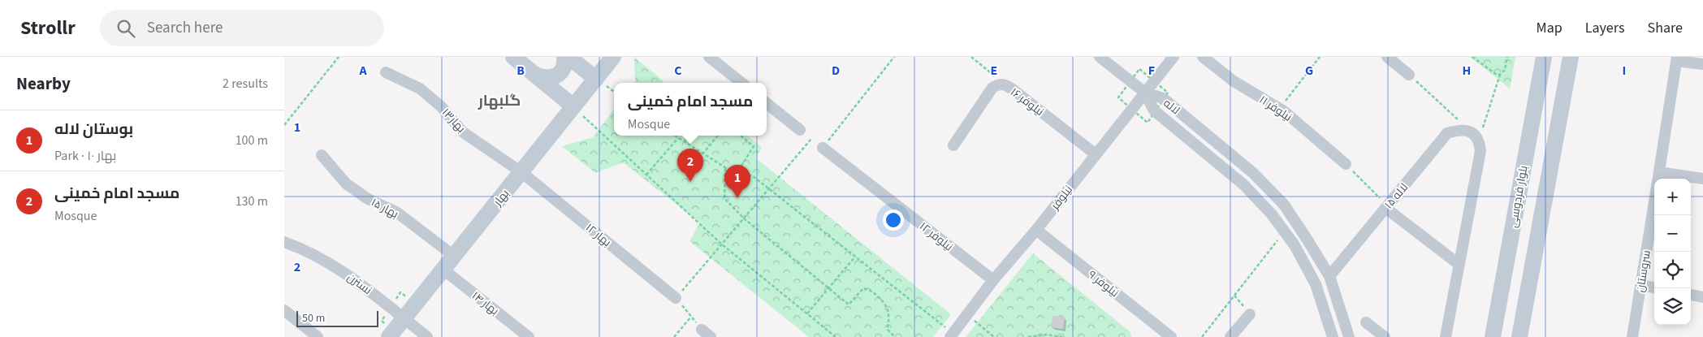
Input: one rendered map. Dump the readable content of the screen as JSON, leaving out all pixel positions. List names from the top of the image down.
{
  "streets": {
    "main road": ["بلوار فردوسی", "بهار"],
    "street": [
      "نیلوفر ۱۶",
      "لاله",
      "نیلوفر ۱۱",
      "بهار۱۳",
      "لاله ۱۵",
      "نیلوفر",
      "بهار ۱۵",
      "بهار ۱۲",
      "نیلوفر ۱۲",
      "سروستان",
      "نسترن",
      "نیلوفر ۹",
      "بهار ۱۴"
    ]
  },
  "crossings": [
    ["نیلوفر ۱۶", "نیلوفر"],
    ["لاله", "لاله ۱۵"],
    ["لاله", "نیلوفر"],
    ["بهار۱۳", "بهار"],
    ["بهار۱۳", "بهار ۱۲"],
    ["بهار", "بهار ۱۵"],
    ["بهار", "بهار ۱۲"],
    ["بهار", "نسترن"],
    ["بهار", "بهار ۱۴"],
    ["نیلوفر", "نیلوفر ۱۲"],
    ["نیلوفر", "نیلوفر ۹"]
  ],
  "districts": ["گلبهار"],
  "scale_bar": "50 m",
  "page": {
    "header": "Strollr",
    "search": "Search here",
    "nav": ["Map", "Layers", "Share"],
    "heading": ["Nearby", "2 results"],
    "popup": ["مسجد امام خمینی", "Mosque"],
    "list": [
      {
        "mark": "1",
        "name": "بوستان لاله",
        "note": "Park · بهار ۱۰",
        "value": "100 m"
      },
      {
        "mark": "2",
        "name": "مسجد امام خمینی",
        "note": "Mosque",
        "value": "130 m"
      }
    ],
    "pins": ["2", "1"],
    "map_buttons": ["+", "−"],
    "scale": "50 m"
  },
  "grid": {
    "columns": [
      "A",
      "B",
      "C",
      "D",
      "E",
      "F",
      "G",
      "H",
      "I"
    ],
    "rows": ["1", "2"]
  }
}
